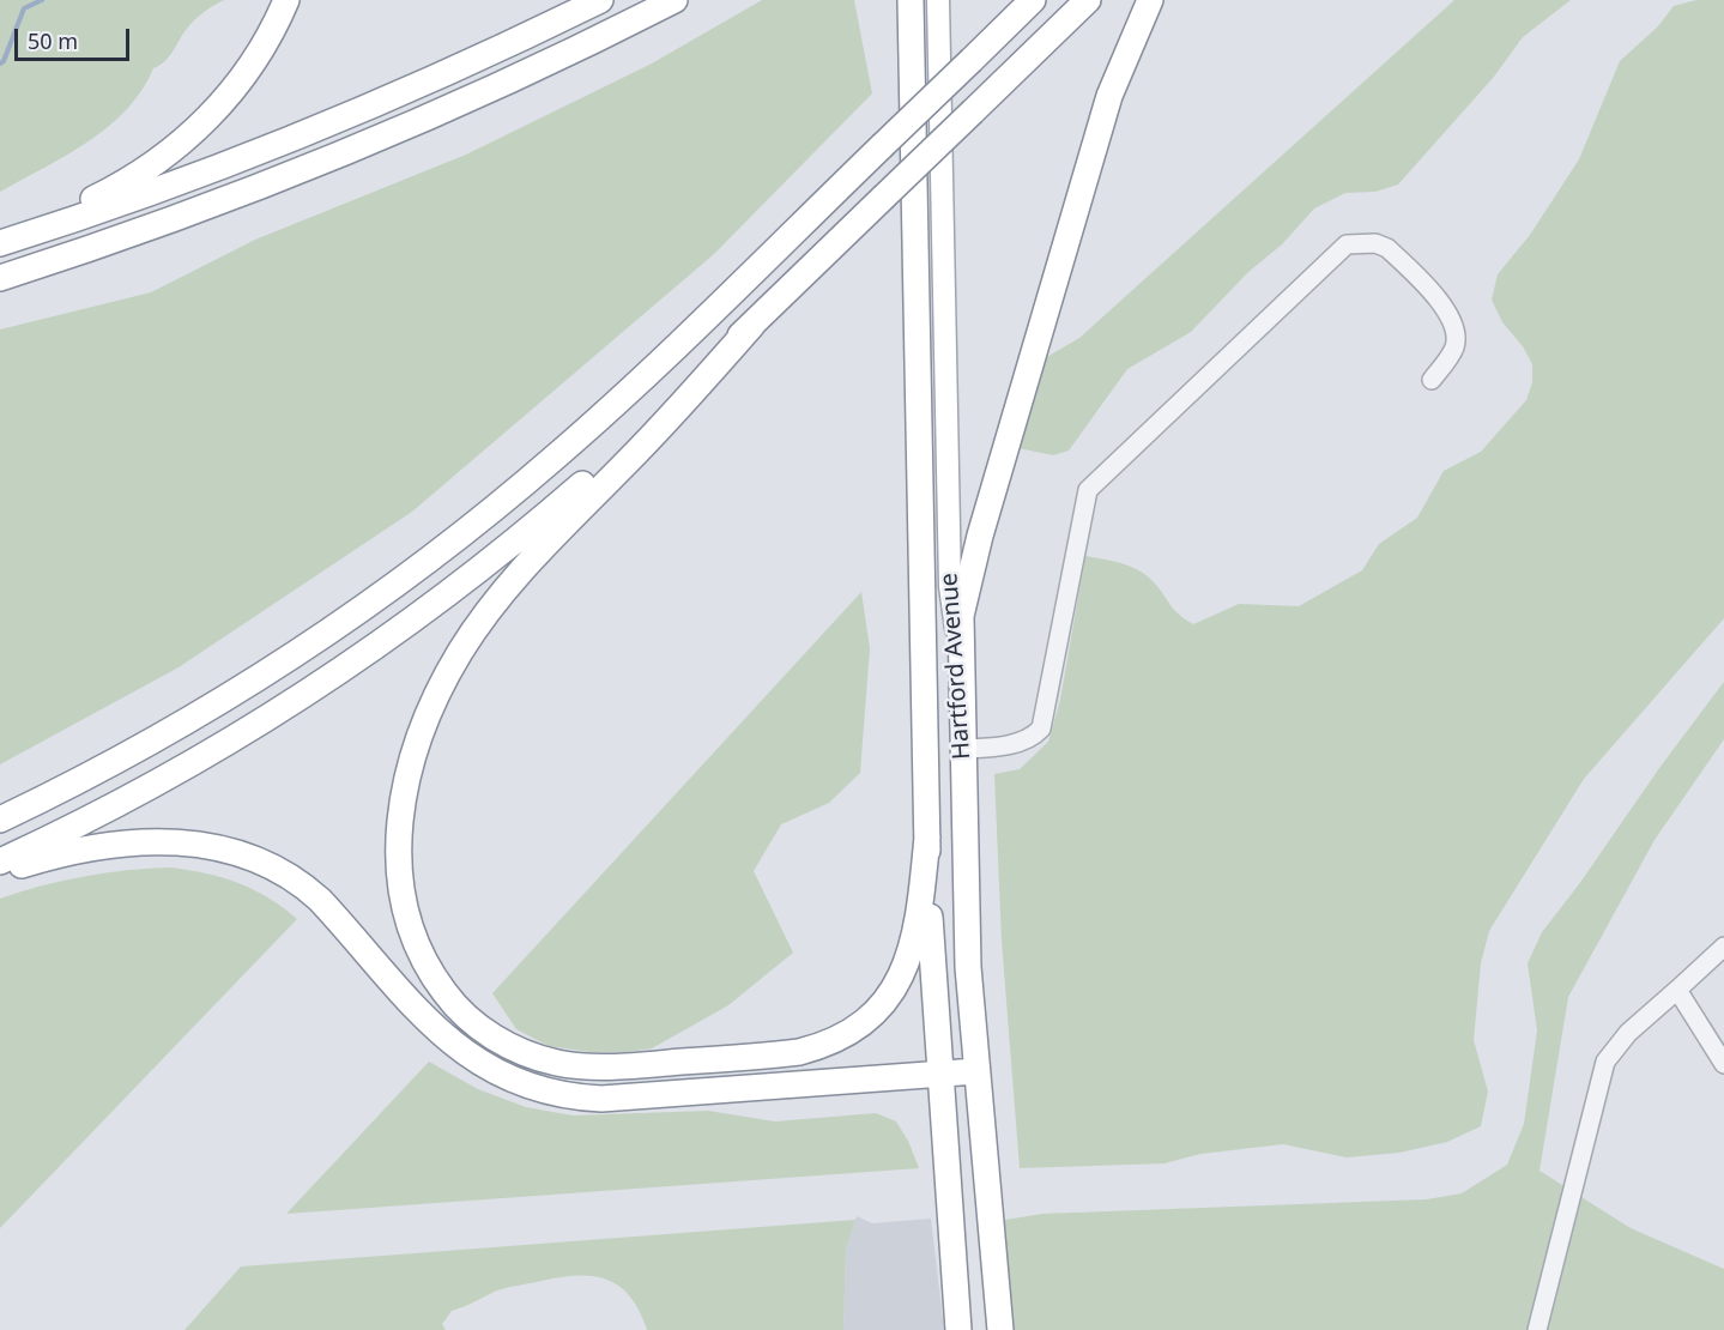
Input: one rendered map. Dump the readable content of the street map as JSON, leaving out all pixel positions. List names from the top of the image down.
{
  "streets": {
    "highway": ["Hartford Avenue"]
  },
  "scale_bar": "50 m"
}
